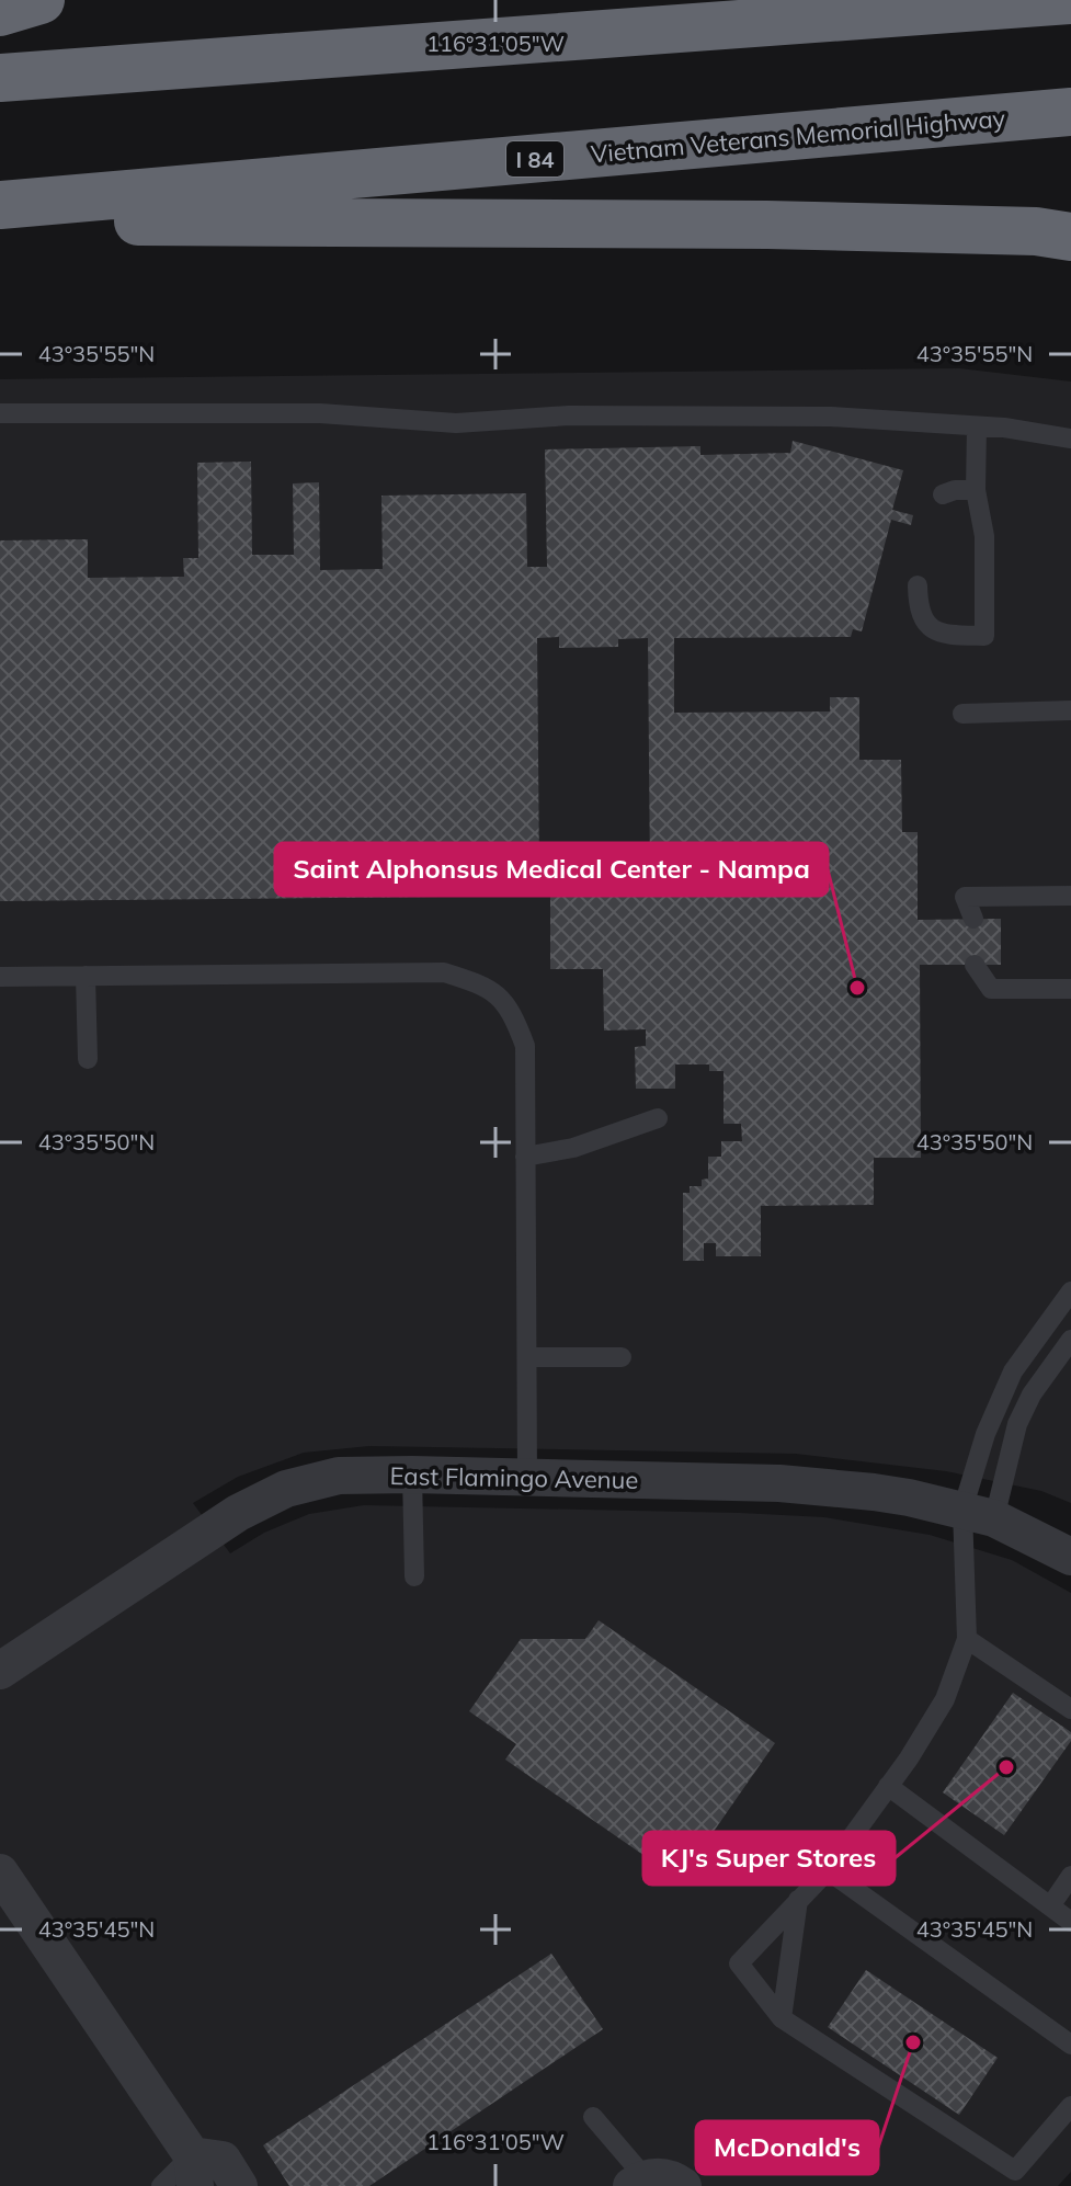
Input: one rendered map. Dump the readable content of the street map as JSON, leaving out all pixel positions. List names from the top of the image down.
{
  "streets": {
    "highway": ["Vietnam Veterans Memorial Highway", "I 84"],
    "street": ["East Flamingo Avenue"]
  },
  "places": ["Saint Alphonsus Medical Center - Nampa", "KJ's Super Stores", "McDonald's"],
  "coordinates": [
    "116°31'05\"W",
    "43°35'55\"N",
    "43°35'50\"N",
    "43°35'45\"N"
  ]
}
